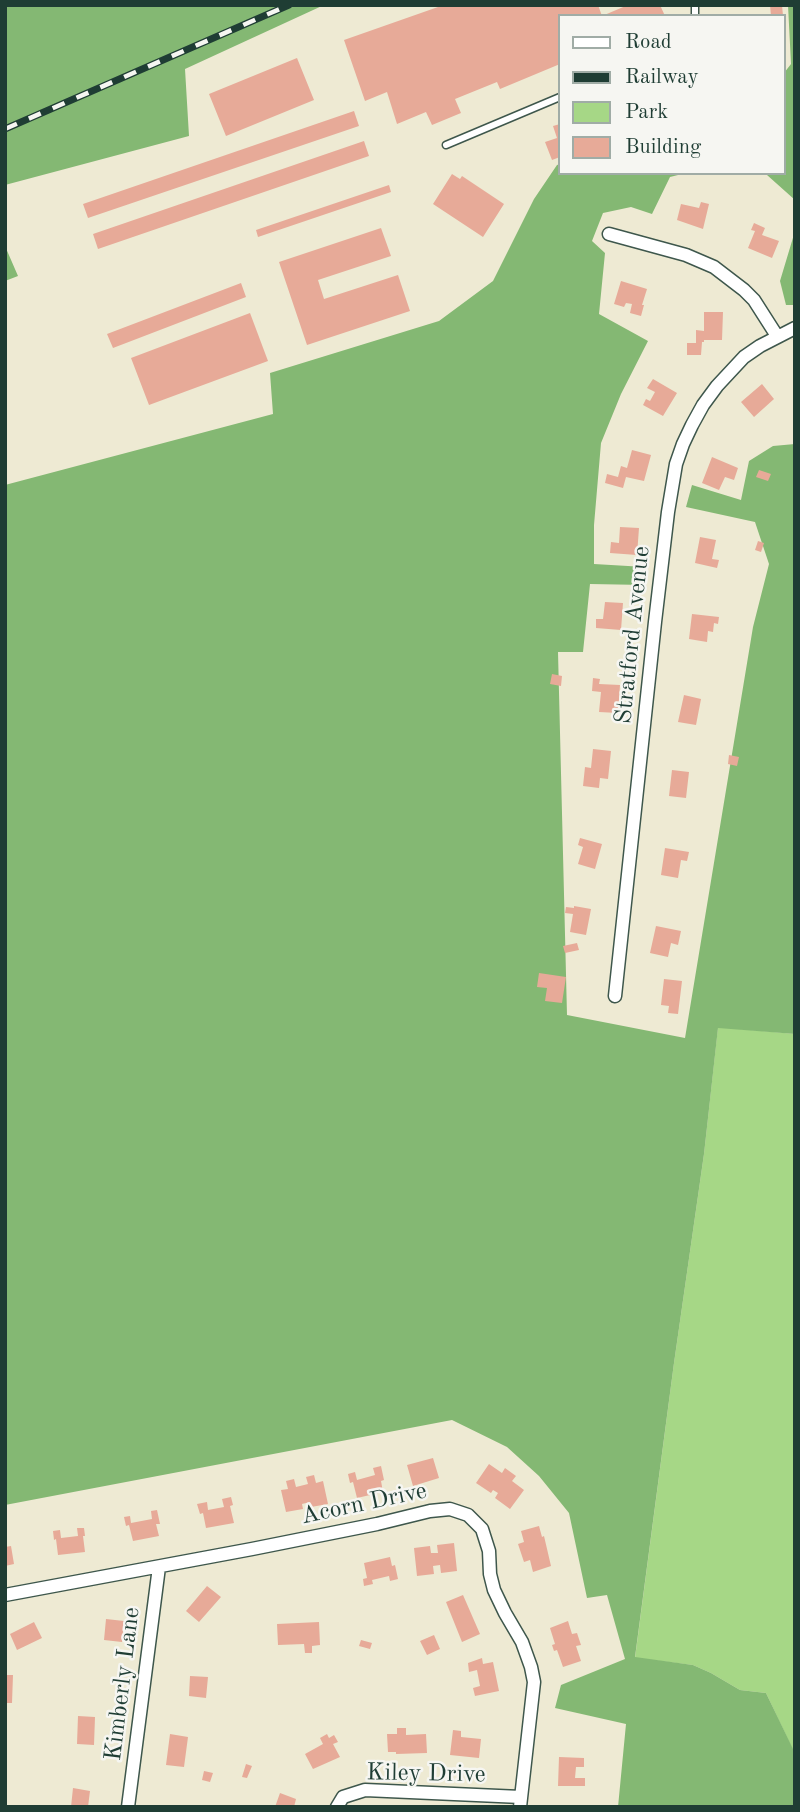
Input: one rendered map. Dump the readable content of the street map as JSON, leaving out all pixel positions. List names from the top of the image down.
{
  "streets": {
    "street": [
      "Stratford Avenue",
      "Acorn Drive",
      "Kimberly Lane",
      "Kiley Drive"
    ]
  },
  "crossings": [
    ["Acorn Drive", "Kimberly Lane"],
    ["Acorn Drive", "Kiley Drive"]
  ],
  "legend": [
    "Road",
    "Railway",
    "Park",
    "Building"
  ]
}
